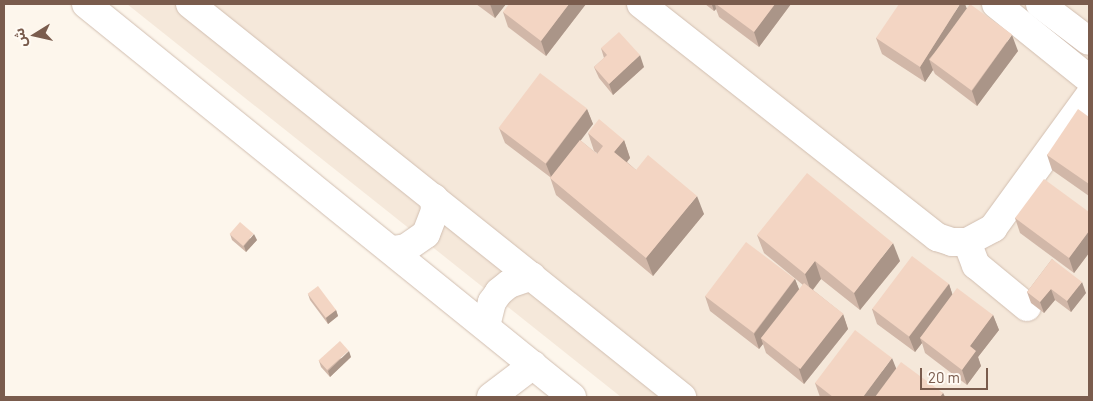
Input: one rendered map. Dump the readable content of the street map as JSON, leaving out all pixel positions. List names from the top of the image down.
{
  "scale_bar": "20 m",
  "north": "left"
}
